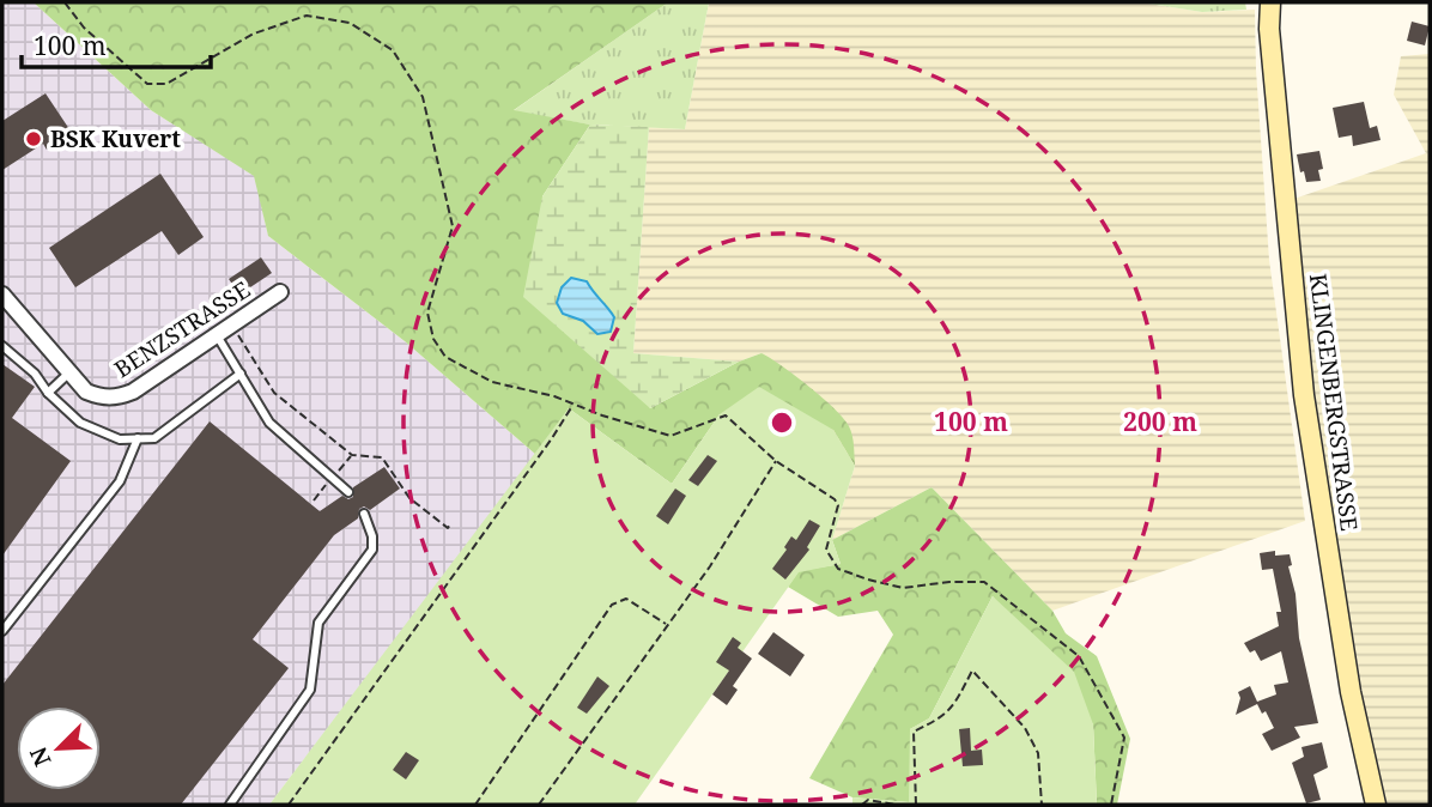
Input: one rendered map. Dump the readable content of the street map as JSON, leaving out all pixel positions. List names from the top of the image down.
{
  "streets": {
    "street": ["BENZSTRASSE", "KLINGENBERGSTRASSE"]
  },
  "places": ["BSK Kuvert"],
  "scale_bar": "100 m",
  "north": "bottom left",
  "rings": ["100 m", "200 m"]
}
